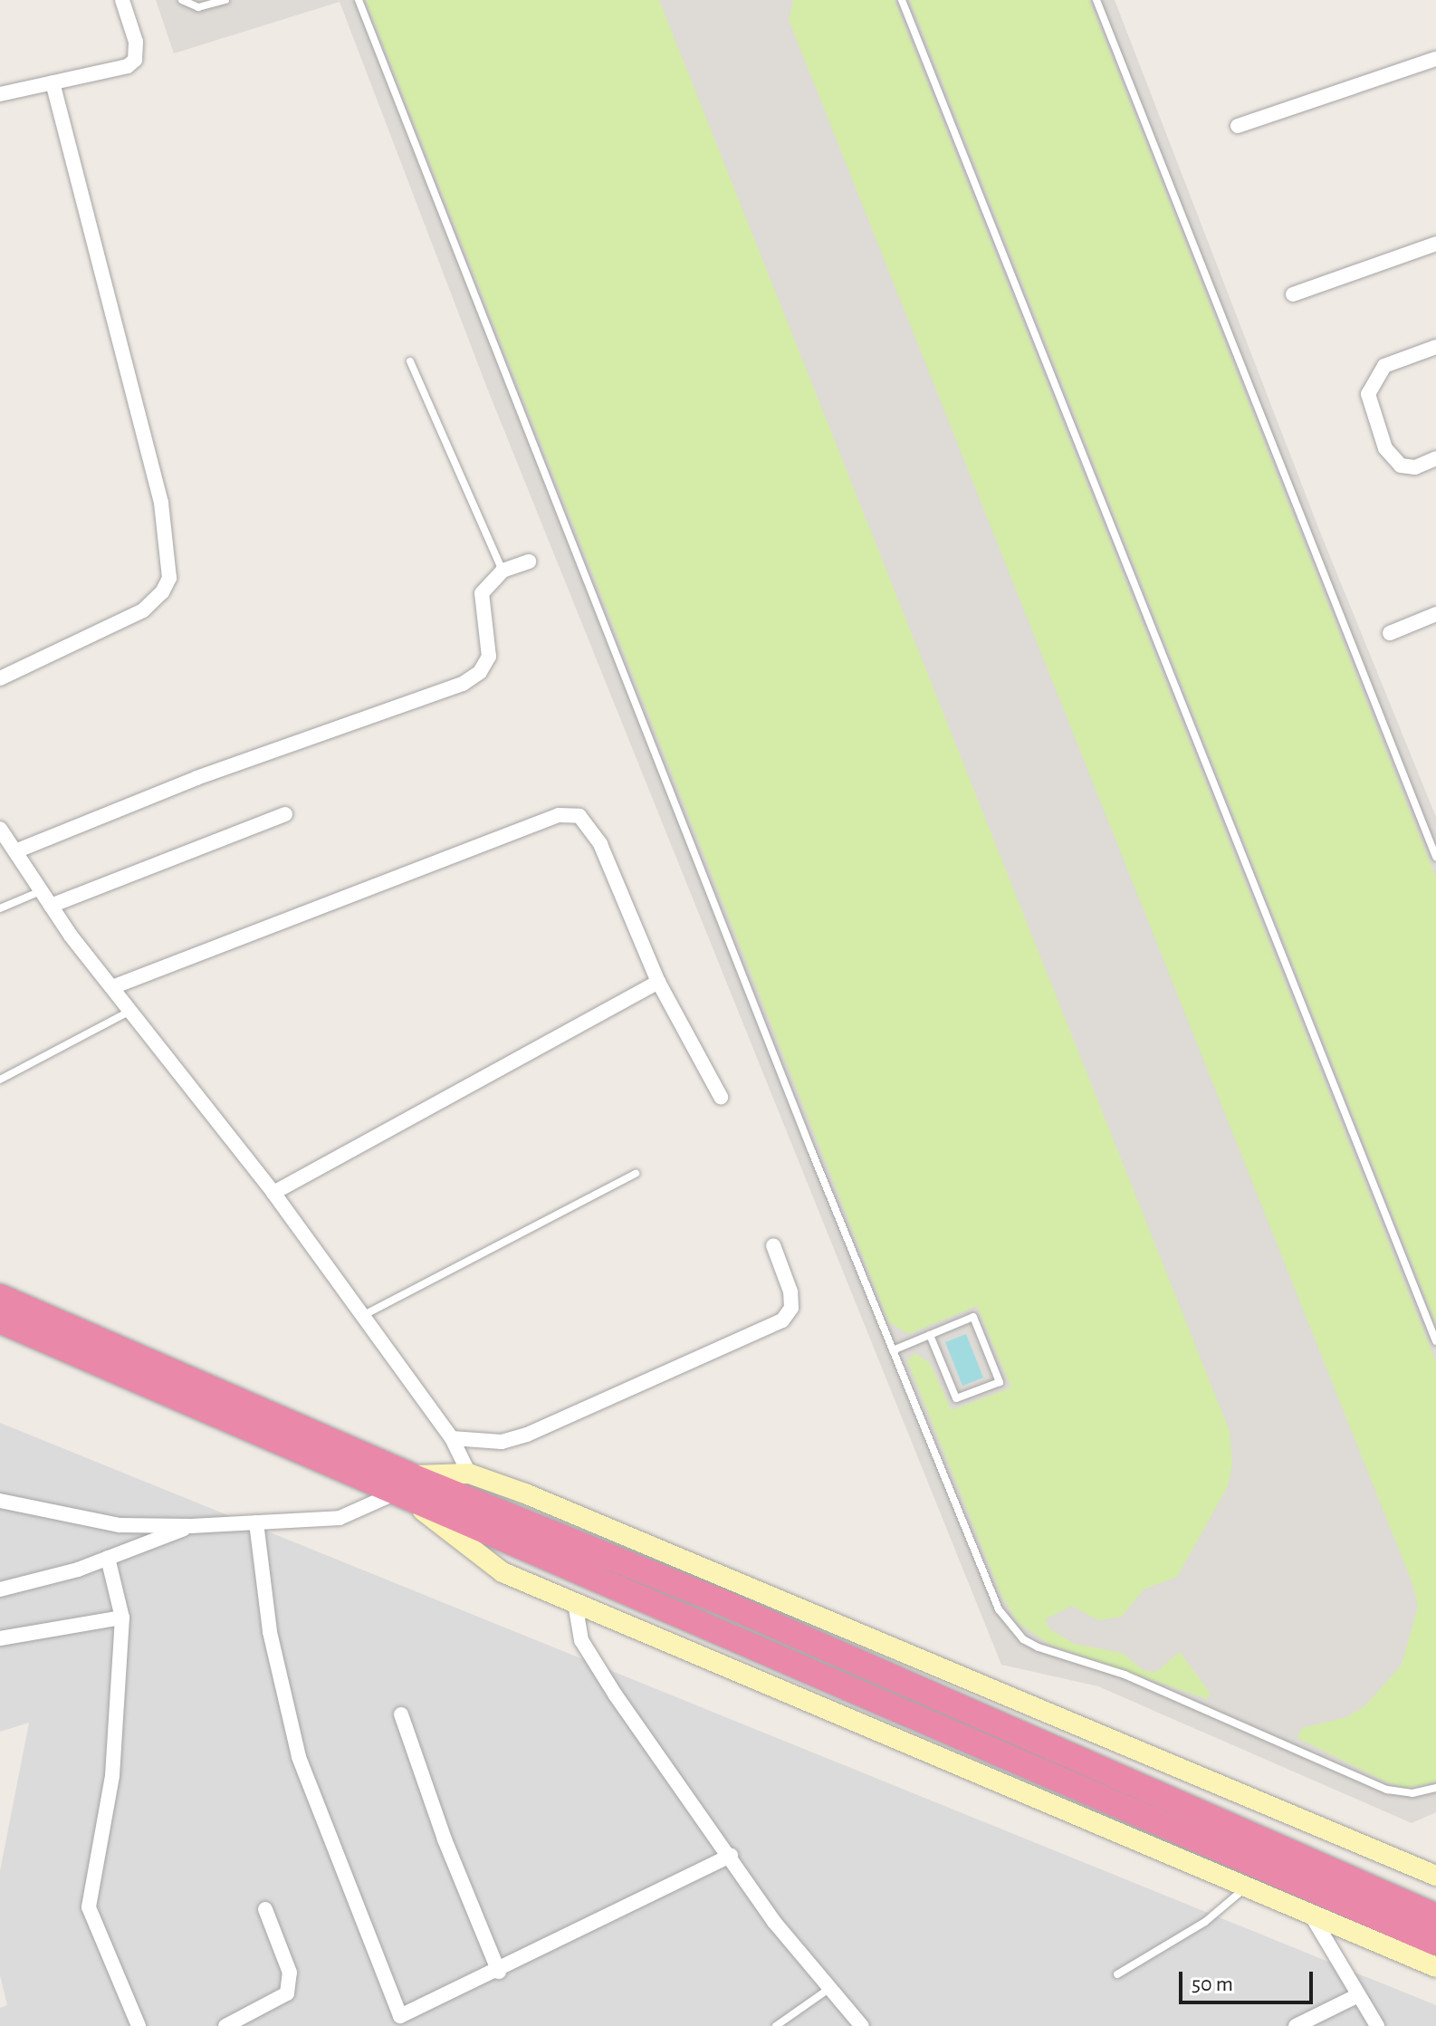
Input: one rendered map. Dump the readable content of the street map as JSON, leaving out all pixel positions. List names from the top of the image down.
{
  "scale_bar": "50 m"
}
